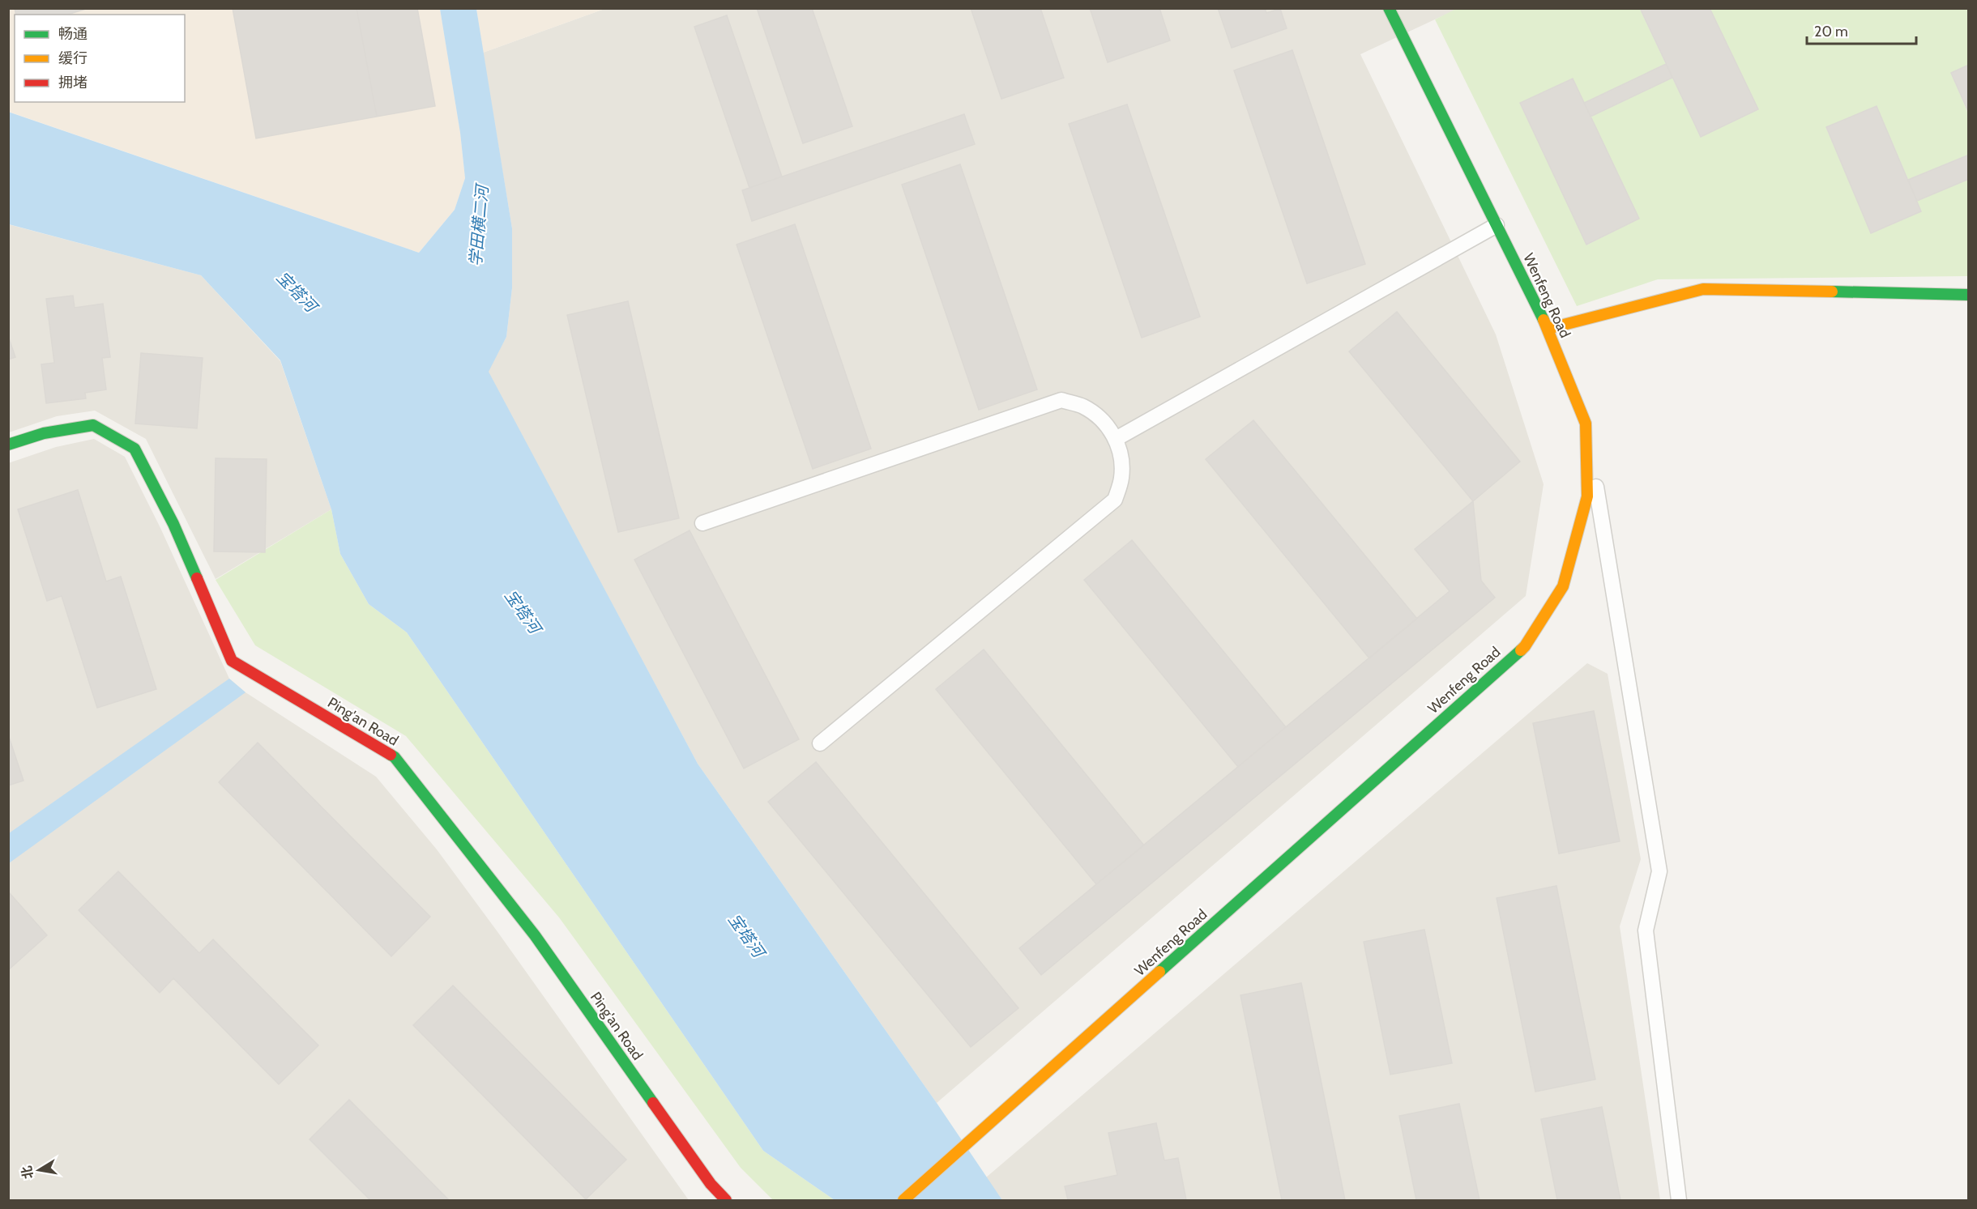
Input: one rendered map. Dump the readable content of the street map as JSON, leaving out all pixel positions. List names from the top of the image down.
{
  "streets": {
    "street": ["Wenfeng Road", "Ping'an Road"]
  },
  "water": ["学田横二河", "宝塔河"],
  "legend": ["畅通", "缓行", "拥堵"],
  "scale_bar": "20 m",
  "north": "left"
}
